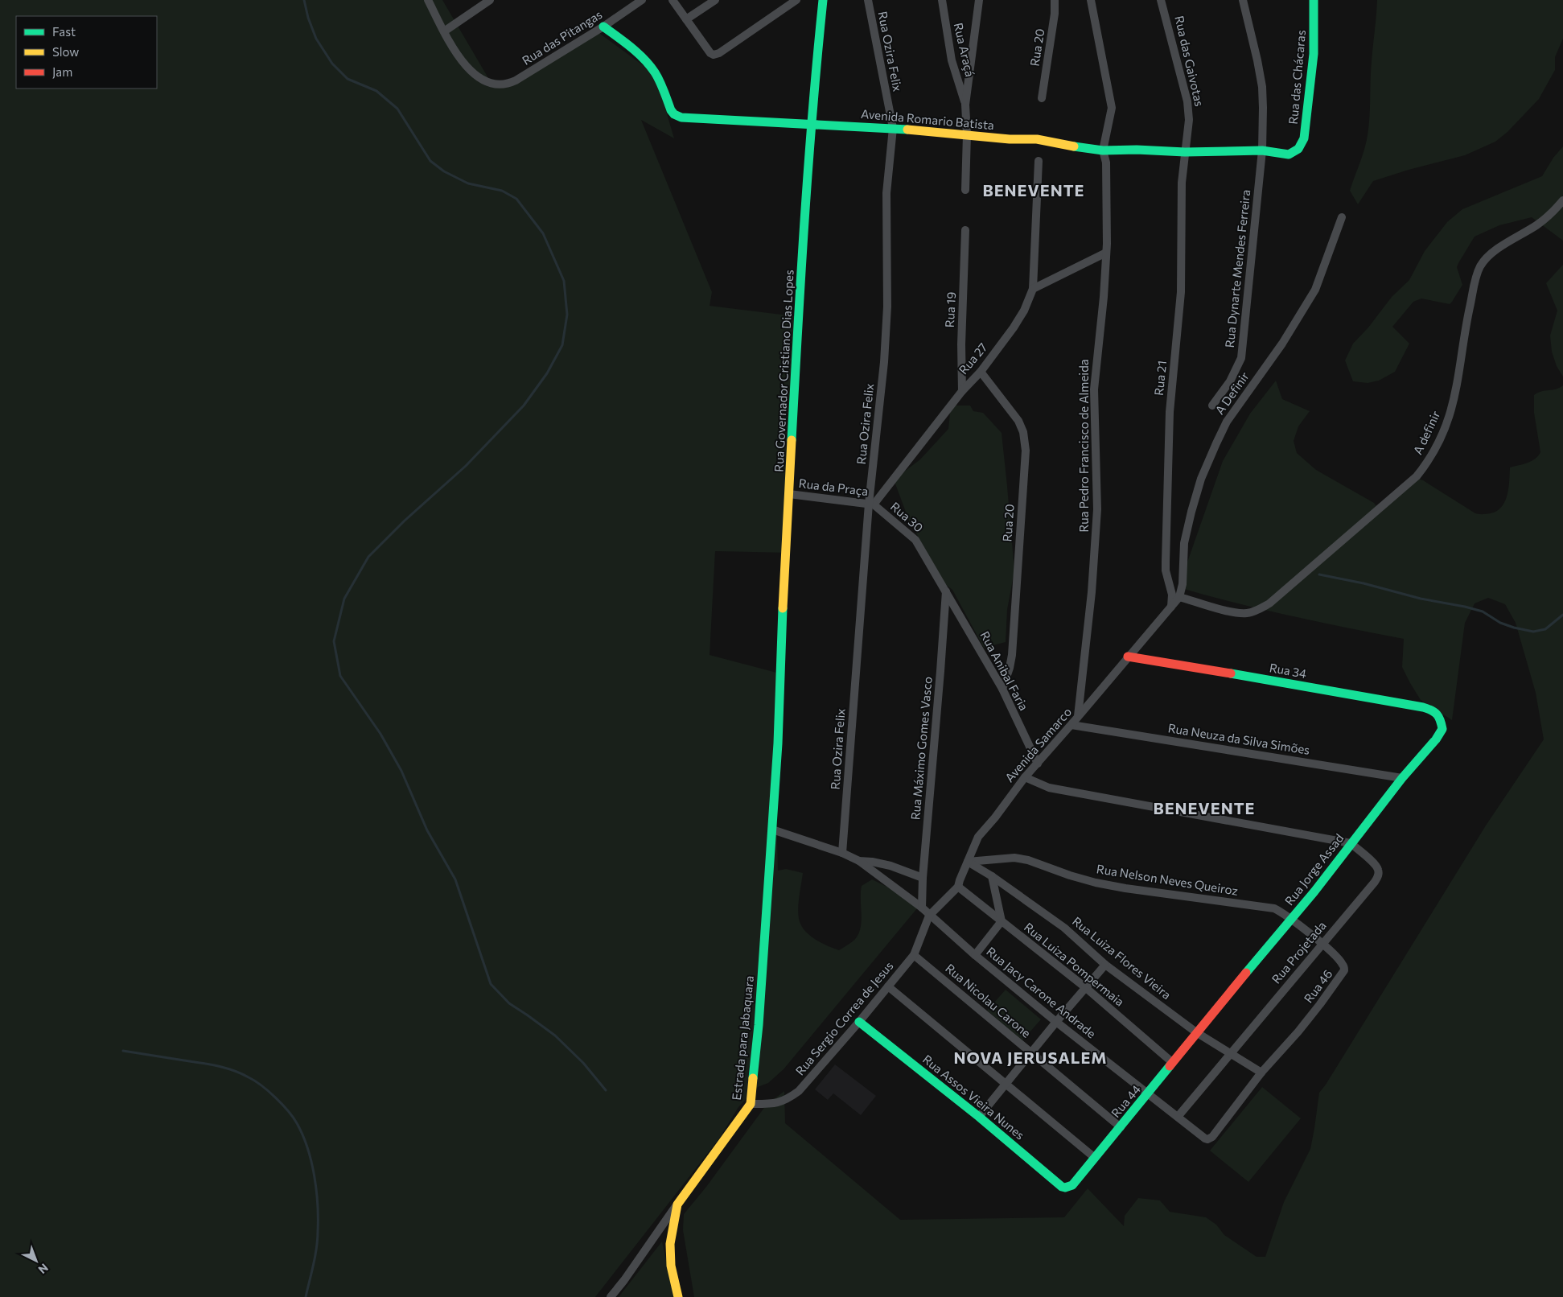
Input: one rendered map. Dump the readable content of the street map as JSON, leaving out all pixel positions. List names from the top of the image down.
{
  "streets": {
    "street": [
      "Rua das Pitangas",
      "Rua 20",
      "Rua Araçá",
      "Rua Ozira Felix",
      "Rua das Gaivotas",
      "Rua das Chácaras",
      "Avenida Romario Batista",
      "Rua Dynarte Mendes Ferreira",
      "Rua 19",
      "Rua 27",
      "Rua Governador Cristiano Dias Lopes",
      "Rua 21",
      "A Definir",
      "A definir",
      "Rua Pedro Francisco de Almeida",
      "Rua da Praça",
      "Rua 30",
      "Rua Anibal Faria",
      "Rua 34",
      "Rua Neuza da Silva Simões",
      "Avenida Samarco",
      "Rua Máximo Gomes Vasco",
      "Rua Jorge Assad",
      "Rua Nelson Neves Queiroz",
      "Rua Projetada",
      "Rua Luiza Flores Vieira",
      "Rua Luiza Pompermaia",
      "Rua 46",
      "Rua Jacy Carone Andrade",
      "Rua Nicolau Carone",
      "Rua Sergio Correa de Jesus",
      "Estrada para Jabaquara",
      "Rua Assos Vieira Nunes",
      "Rua 44"
    ]
  },
  "crossings": [
    ["Rua das Pitangas", "Avenida Romario Batista"],
    ["Rua 20", "Rua 27"],
    ["Rua 20", "Rua Anibal Faria"],
    ["Rua Ozira Felix", "Avenida Romario Batista"],
    ["Rua Ozira Felix", "Rua 27"],
    ["Rua Ozira Felix", "Rua da Praça"],
    ["Rua Ozira Felix", "Rua 30"],
    ["Rua das Gaivotas", "Avenida Romario Batista"],
    ["Rua das Gaivotas", "Rua 21"],
    ["Rua das Chácaras", "Avenida Romario Batista"],
    ["Avenida Romario Batista", "Rua Dynarte Mendes Ferreira"],
    ["Avenida Romario Batista", "Rua Governador Cristiano Dias Lopes"],
    ["Avenida Romario Batista", "Rua 21"],
    ["Avenida Romario Batista", "Rua Pedro Francisco de Almeida"],
    ["Rua 19", "Rua 27"],
    ["Rua 27", "Rua da Praça"],
    ["Rua 27", "Rua 30"],
    ["Rua Governador Cristiano Dias Lopes", "Rua da Praça"],
    ["Rua Governador Cristiano Dias Lopes", "Estrada para Jabaquara"],
    ["Rua 21", "Avenida Samarco"],
    ["A Definir", "A definir"],
    ["A Definir", "Avenida Samarco"],
    ["A definir", "Avenida Samarco"],
    ["Rua Pedro Francisco de Almeida", "Avenida Samarco"],
    ["Rua da Praça", "Rua 30"],
    ["Rua 30", "Rua Anibal Faria"],
    ["Rua 30", "Rua Máximo Gomes Vasco"],
    ["Rua Anibal Faria", "Avenida Samarco"],
    ["Rua Anibal Faria", "Rua Máximo Gomes Vasco"],
    ["Rua 34", "Avenida Samarco"],
    ["Rua 34", "Rua Jorge Assad"],
    ["Rua Neuza da Silva Simões", "Avenida Samarco"],
    ["Rua Neuza da Silva Simões", "Rua Jorge Assad"],
    ["Avenida Samarco", "Rua Nelson Neves Queiroz"],
    ["Avenida Samarco", "Rua Luiza Flores Vieira"],
    ["Avenida Samarco", "Rua Luiza Pompermaia"],
    ["Avenida Samarco", "Rua Jacy Carone Andrade"],
    ["Avenida Samarco", "Rua Sergio Correa de Jesus"],
    ["Rua Máximo Gomes Vasco", "Rua Jacy Carone Andrade"],
    ["Rua Jorge Assad", "Rua Nelson Neves Queiroz"],
    ["Rua Jorge Assad", "Rua Projetada"],
    ["Rua Jorge Assad", "Rua Luiza Flores Vieira"],
    ["Rua Jorge Assad", "Rua 46"],
    ["Rua Jorge Assad", "Rua 44"],
    ["Rua Nelson Neves Queiroz", "Rua Luiza Flores Vieira"],
    ["Rua Nelson Neves Queiroz", "Rua 46"],
    ["Rua Projetada", "Rua Luiza Flores Vieira"],
    ["Rua Projetada", "Rua 46"],
    ["Rua Projetada", "Rua Jacy Carone Andrade"],
    ["Rua Luiza Flores Vieira", "Rua 46"],
    ["Rua Luiza Flores Vieira", "Rua Jacy Carone Andrade"],
    ["Rua Luiza Flores Vieira", "Rua 44"],
    ["Rua Luiza Pompermaia", "Rua 44"],
    ["Rua 46", "Rua Jacy Carone Andrade"],
    ["Rua Jacy Carone Andrade", "Rua Sergio Correa de Jesus"],
    ["Rua Jacy Carone Andrade", "Rua 44"],
    ["Rua Nicolau Carone", "Rua Sergio Correa de Jesus"],
    ["Rua Nicolau Carone", "Rua 44"],
    ["Rua Sergio Correa de Jesus", "Estrada para Jabaquara"],
    ["Rua Sergio Correa de Jesus", "Rua Assos Vieira Nunes"],
    ["Rua Assos Vieira Nunes", "Rua 44"]
  ],
  "districts": ["BENEVENTE", "BENEVENTE", "NOVA JERUSALEM"],
  "legend": ["Fast", "Slow", "Jam"],
  "north": "bottom right"
}
